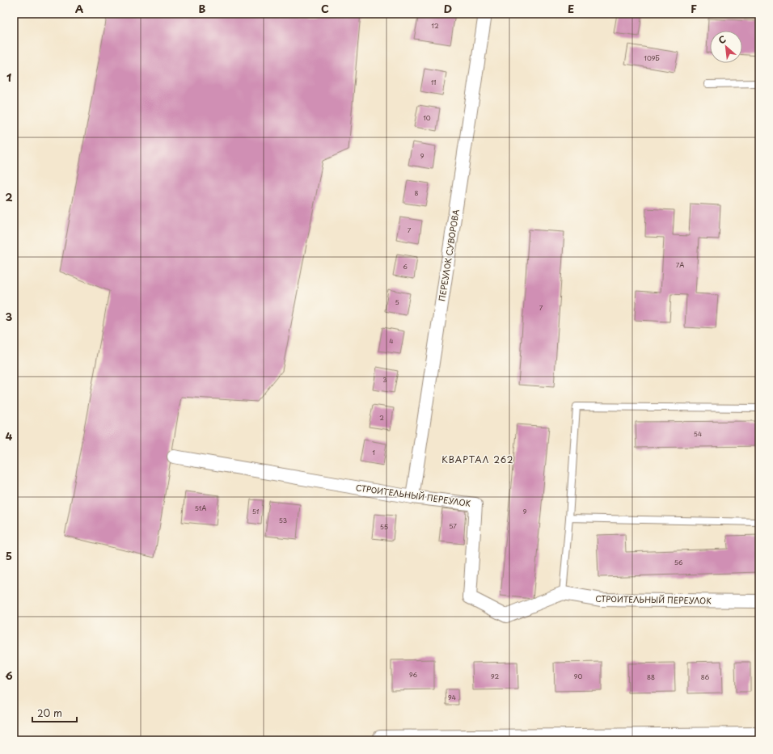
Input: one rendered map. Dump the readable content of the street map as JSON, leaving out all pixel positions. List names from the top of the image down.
{
  "streets": {
    "street": ["ПЕРЕУЛОК СУВОРОВА", "СТРОИТЕЛЬНЫЙ ПЕРЕУЛОК"]
  },
  "crossings": [
    ["ПЕРЕУЛОК СУВОРОВА", "СТРОИТЕЛЬНЫЙ ПЕРЕУЛОК"]
  ],
  "districts": ["КВАРТАЛ 262"],
  "house_numbers": [
    "12",
    "109Б",
    "11",
    "10",
    "9",
    "8",
    "7",
    "7А",
    "6",
    "5",
    "7",
    "4",
    "3",
    "2",
    "54",
    "1",
    "51А",
    "51",
    "9",
    "53",
    "57",
    "55",
    "56",
    "96",
    "92",
    "90",
    "88",
    "86",
    "94"
  ],
  "scale_bar": "20 m",
  "north": "top left",
  "grid": {
    "columns": [
      "A",
      "B",
      "C",
      "D",
      "E",
      "F"
    ],
    "rows": [
      "1",
      "2",
      "3",
      "4",
      "5",
      "6"
    ]
  }
}
